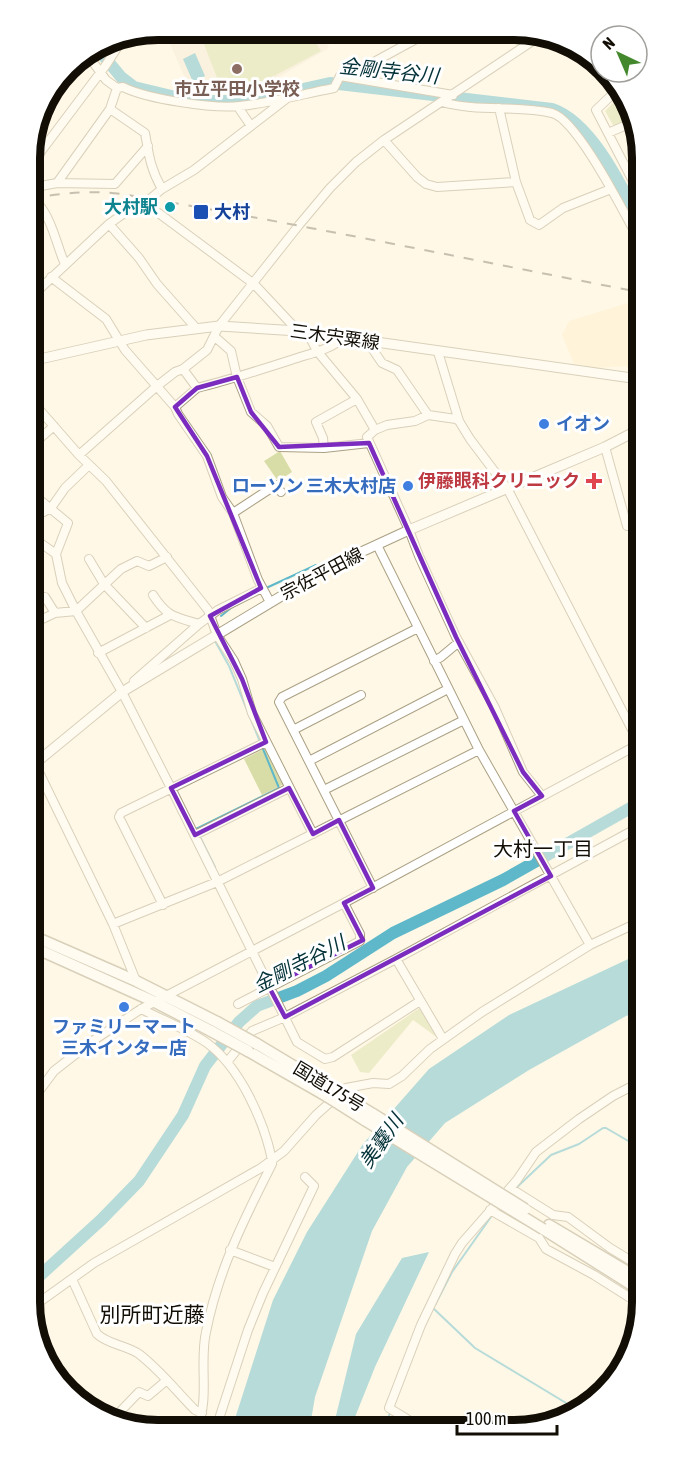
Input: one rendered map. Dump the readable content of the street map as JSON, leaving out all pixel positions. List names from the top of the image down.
{
  "streets": {
    "highway": ["国道175号"],
    "main road": ["三木宍粟線", "宗佐平田線"]
  },
  "districts": ["大村一丁目", "別所町近藤"],
  "water": ["金剛寺谷川", "美嚢川"],
  "places": {
    "other": [
      "市立平田小学校",
      "大村駅",
      "イオン",
      "ローソン 三木大村店",
      "ファミリーマート 三木インター店"
    ],
    "transit": ["大村"],
    "health": ["伊藤眼科クリニック"]
  },
  "scale_bar": "100 m",
  "north": "top left"
}
